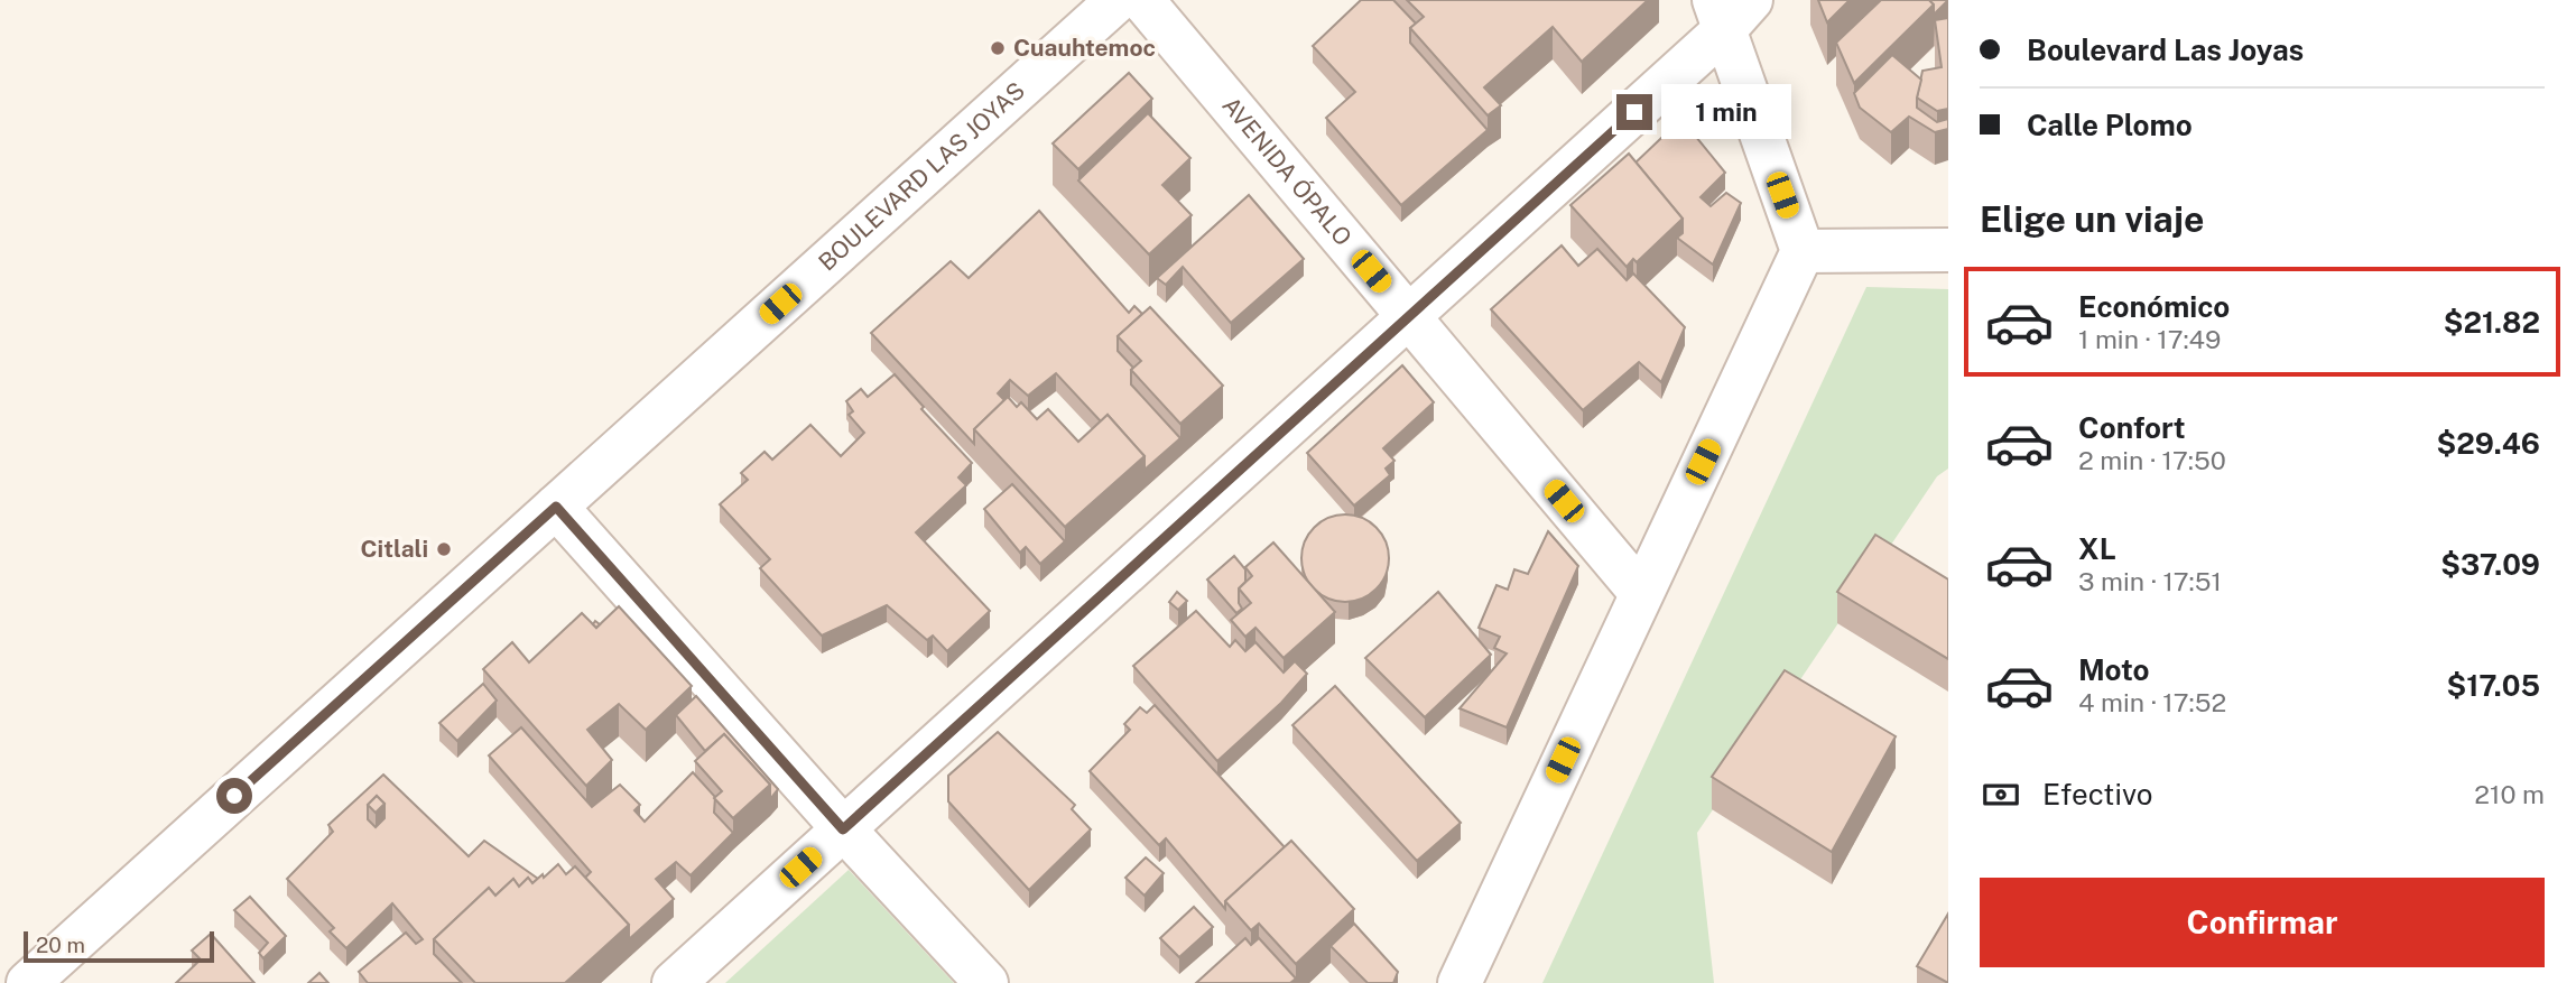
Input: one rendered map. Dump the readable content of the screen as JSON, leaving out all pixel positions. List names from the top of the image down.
{
  "streets": {
    "street": ["AVENIDA ÓPALO", "BOULEVARD LAS JOYAS"]
  },
  "places": ["Cuauhtemoc", "Citlali"],
  "scale_bar": "20 m",
  "page": {
    "banner": ["Boulevard Las Joyas", "Calle Plomo"],
    "bubble": "1 min",
    "heading": "Elige un viaje",
    "list": [
      {
        "name": "Económico",
        "note": "1 min · 17:49",
        "value": "$21.82"
      },
      {
        "name": "Confort",
        "note": "2 min · 17:50",
        "value": "$29.46"
      },
      {
        "name": "XL",
        "note": "3 min · 17:51",
        "value": "$37.09"
      },
      {
        "name": "Moto",
        "note": "4 min · 17:52",
        "value": "$17.05"
      }
    ],
    "pay": ["Efectivo", "210 m"],
    "buttons": "Confirmar",
    "scale": "20 m"
  }
}
